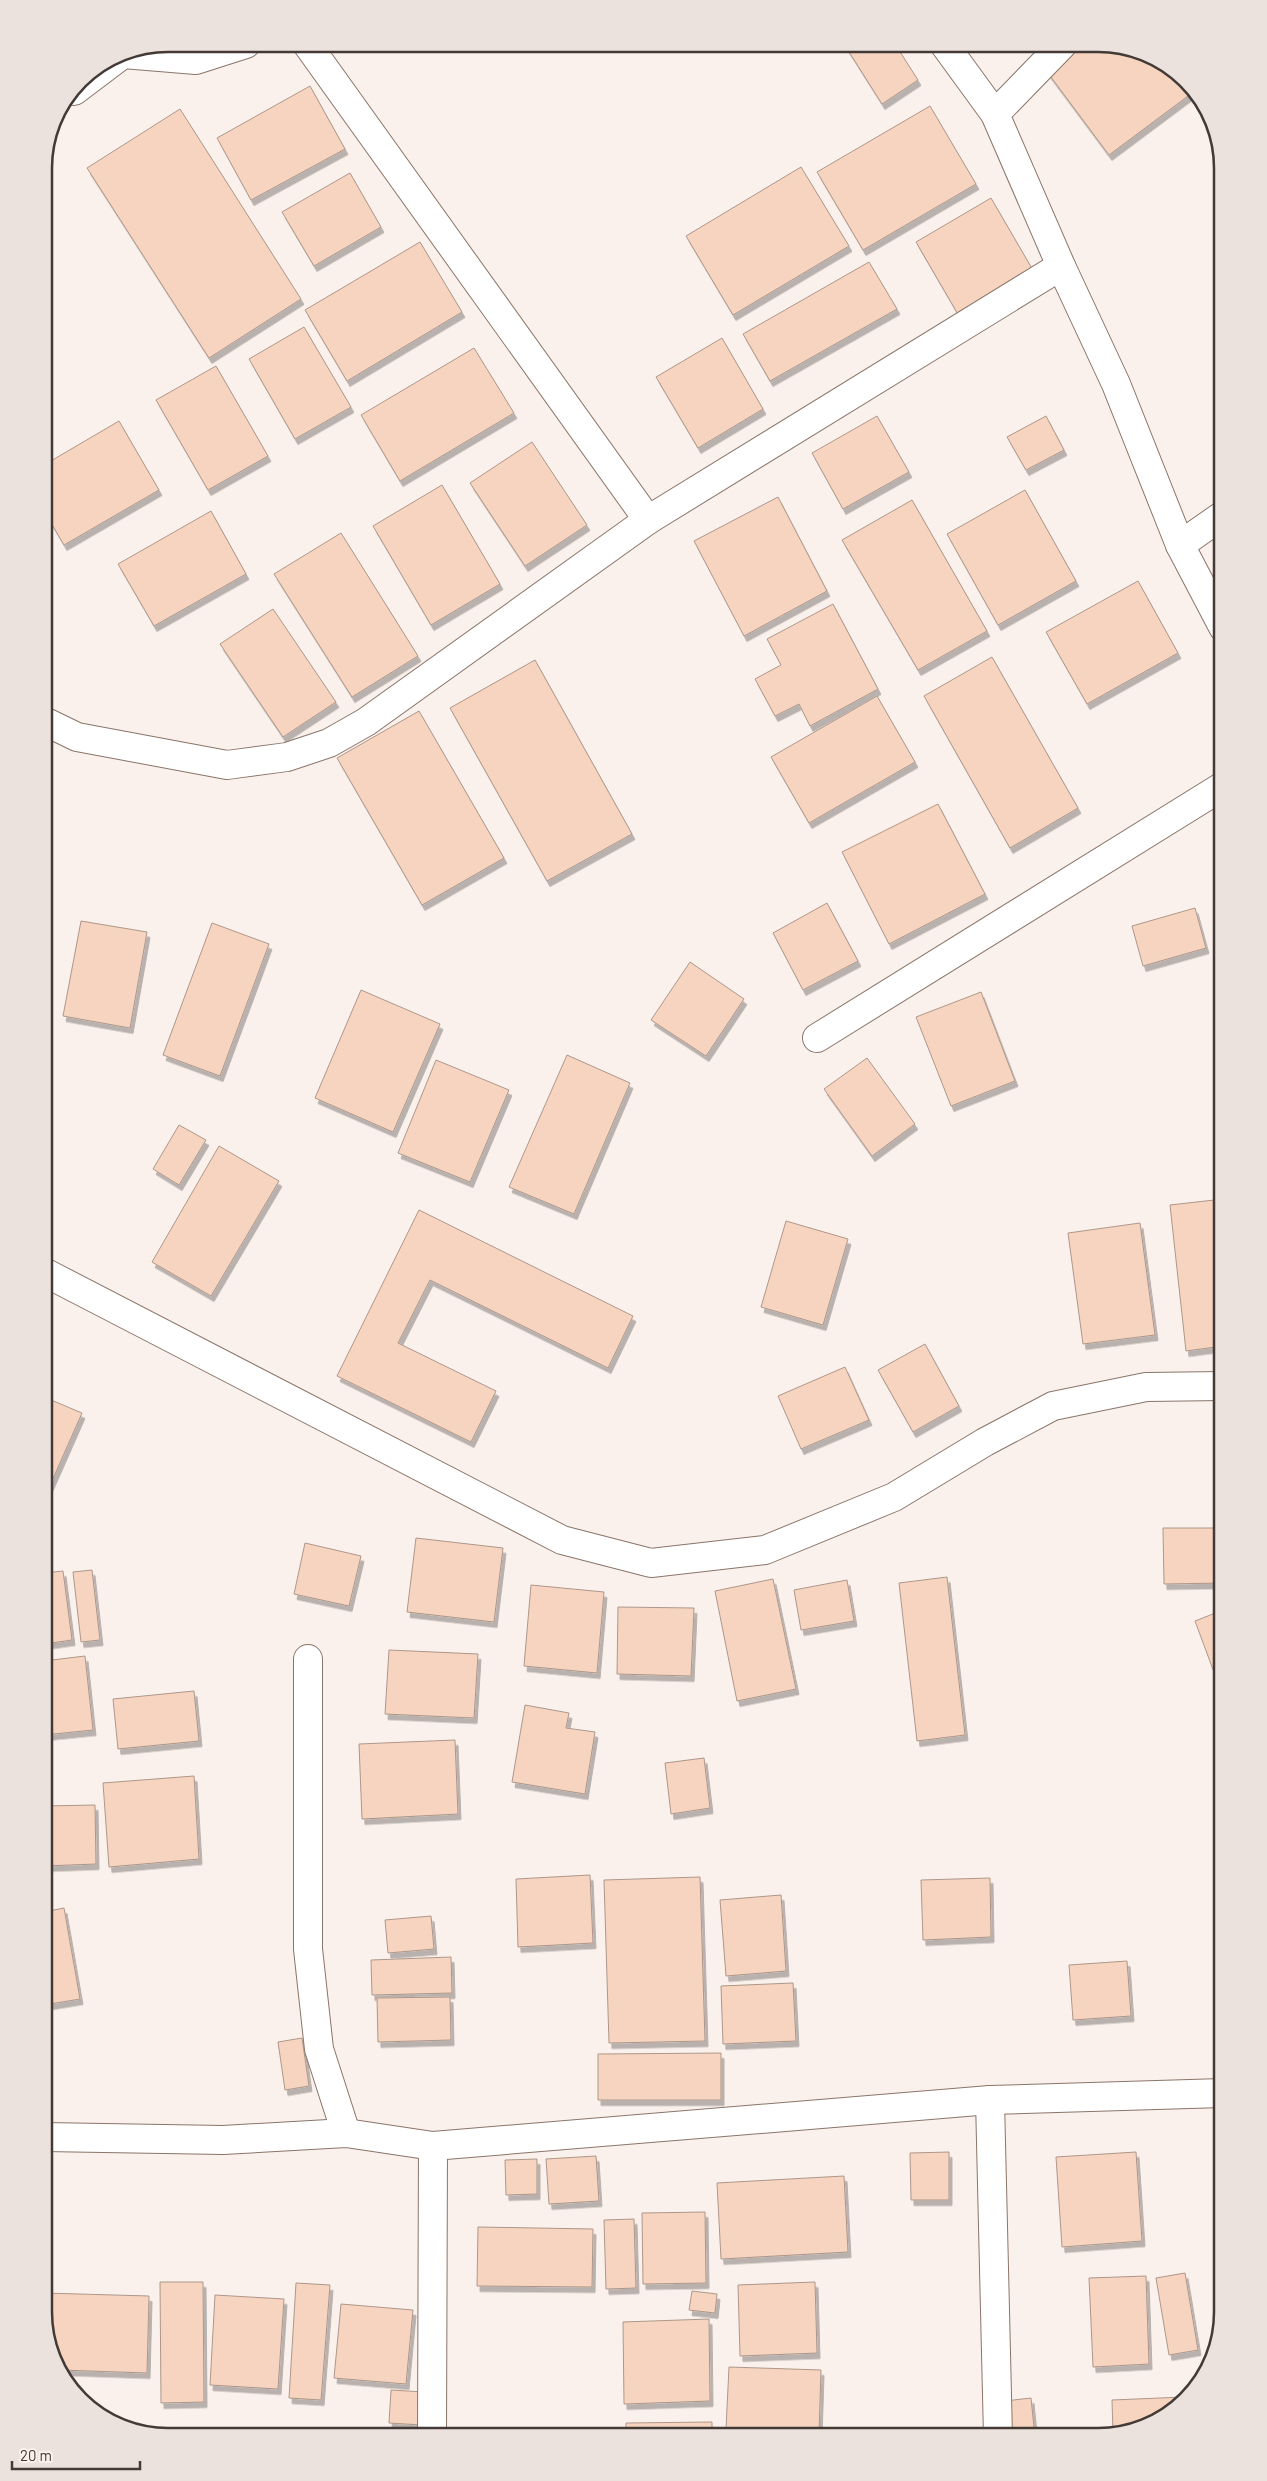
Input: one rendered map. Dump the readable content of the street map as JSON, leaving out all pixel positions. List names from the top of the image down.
{
  "scale_bar": "20 m"
}
